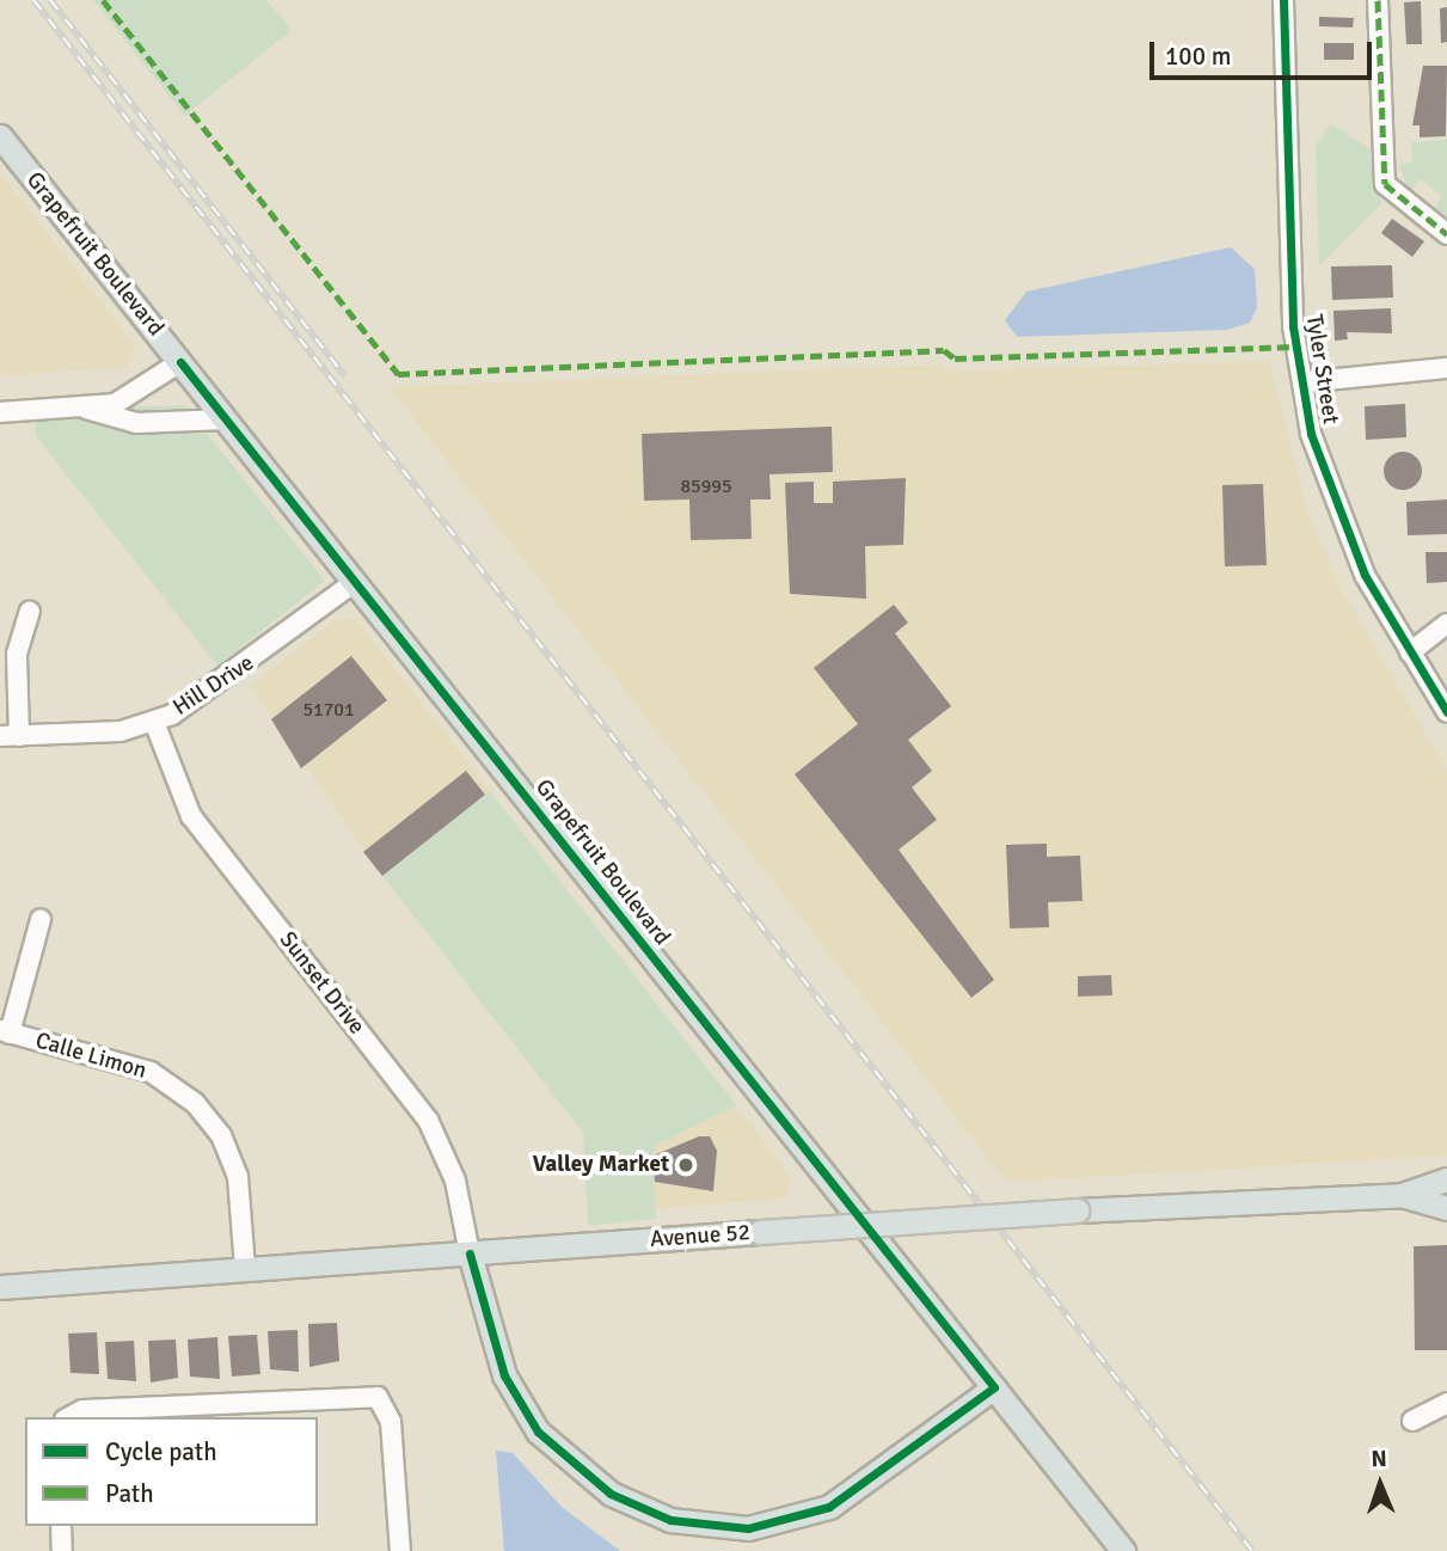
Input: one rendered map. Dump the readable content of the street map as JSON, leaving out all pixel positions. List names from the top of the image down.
{
  "streets": {
    "main road": ["Grapefruit Boulevard", "Avenue 52"],
    "street": [
      "Tyler Street",
      "Hill Drive",
      "Sunset Drive",
      "Calle Limon"
    ]
  },
  "crossings": [
    ["Grapefruit Boulevard", "Hill Drive"],
    ["Hill Drive", "Sunset Drive"],
    ["Sunset Drive", "Avenue 52"],
    ["Calle Limon", "Avenue 52"]
  ],
  "places": ["Valley Market"],
  "house_numbers": ["85995", "51701"],
  "legend": ["Cycle path", "Path"],
  "scale_bar": "100 m",
  "north": "top"
}
